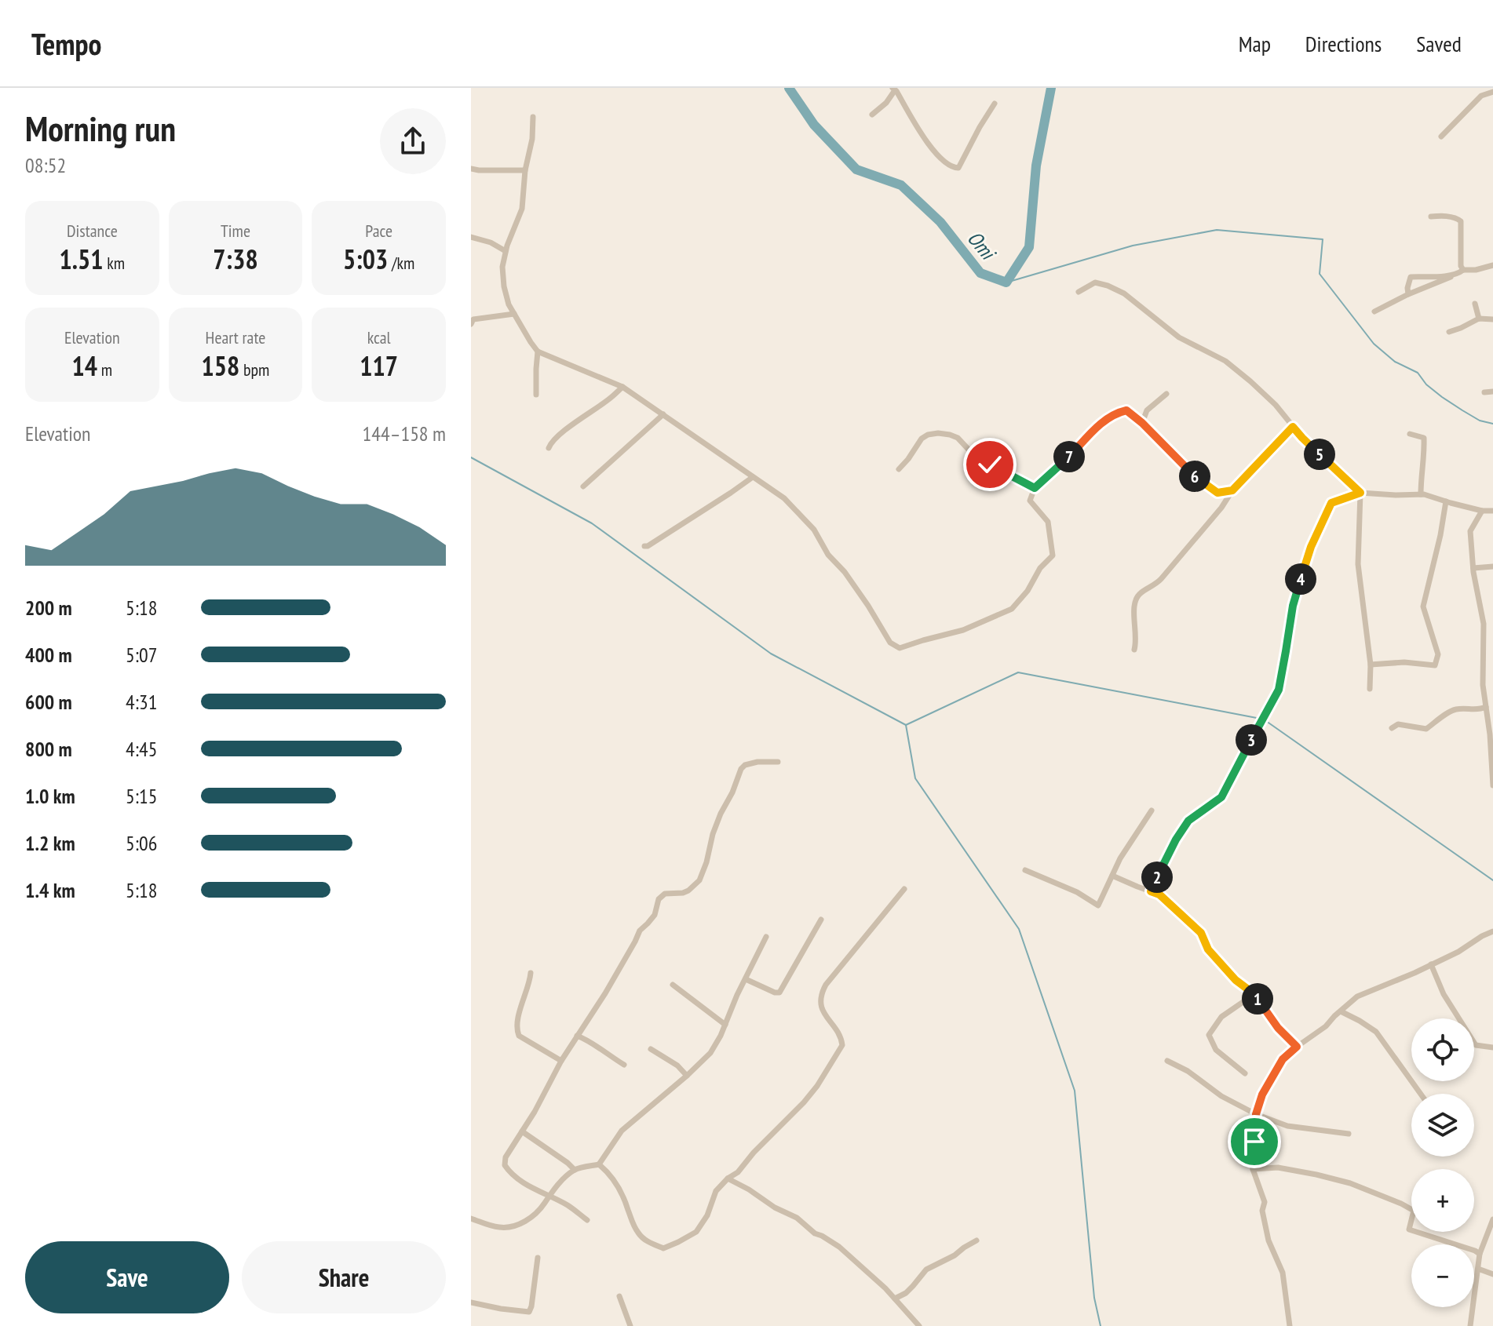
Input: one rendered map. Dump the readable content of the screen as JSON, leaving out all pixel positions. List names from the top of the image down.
{
  "water": ["Omi"],
  "page": {
    "header": "Tempo",
    "nav": ["Map", "Directions", "Saved"],
    "heading": ["Morning run", "08:52"],
    "stats": [
      ["Distance", "1.51 km"],
      ["Time", "7:38"],
      ["Pace", "5:03 /km"],
      ["Elevation", "14 m"],
      ["Heart rate", "158 bpm"],
      ["kcal", "117"]
    ],
    "chart": ["Elevation", "144–158 m"],
    "pins": [
      "5",
      "7",
      "6",
      "4",
      "3",
      "2",
      "1"
    ],
    "list": [
      {
        "name": "200 m",
        "note": "5:18"
      },
      {
        "name": "400 m",
        "note": "5:07"
      },
      {
        "name": "600 m",
        "note": "4:31"
      },
      {
        "name": "800 m",
        "note": "4:45"
      },
      {
        "name": "1.0 km",
        "note": "5:15"
      },
      {
        "name": "1.2 km",
        "note": "5:06"
      },
      {
        "name": "1.4 km",
        "note": "5:18"
      }
    ],
    "map_buttons": ["+", "−"],
    "buttons": ["Save", "Share"]
  }
}
